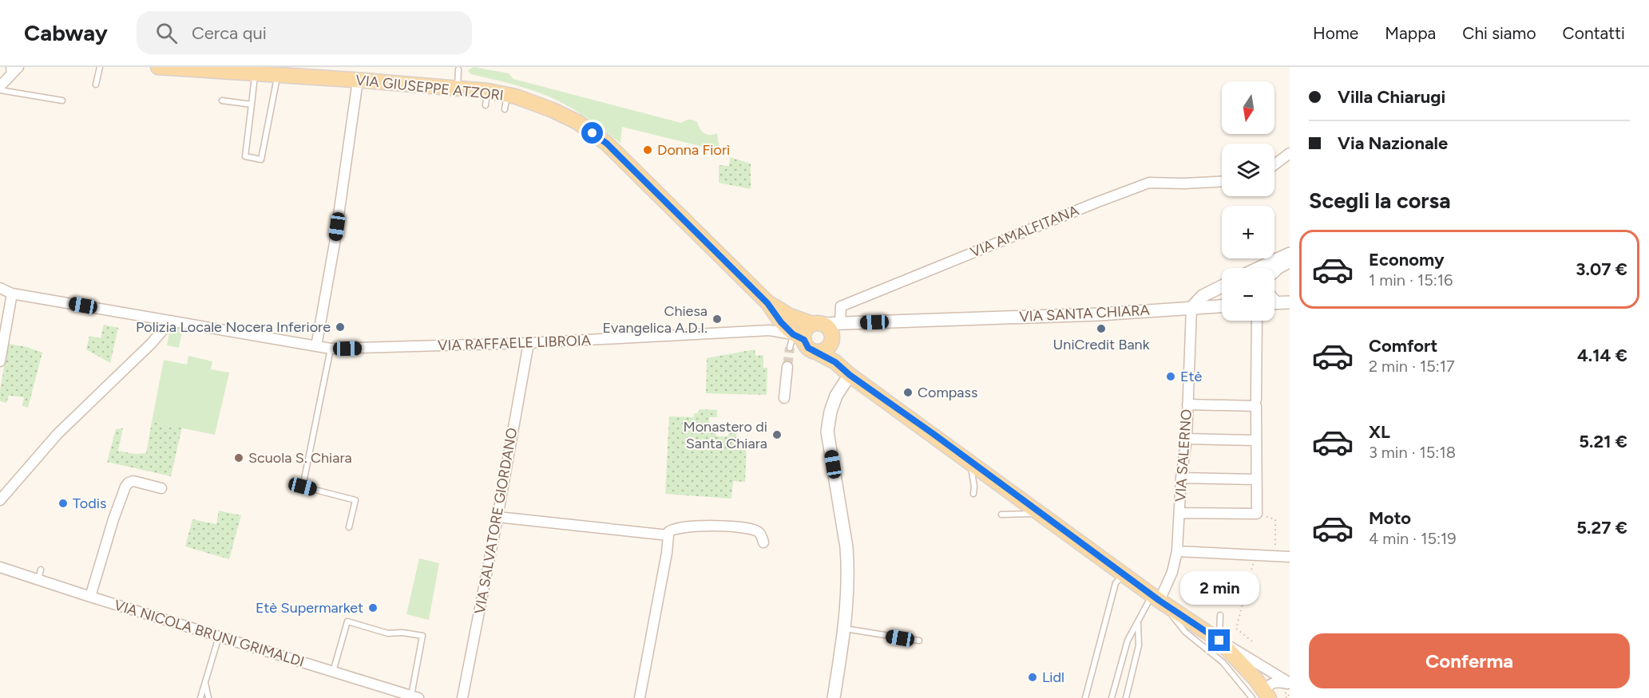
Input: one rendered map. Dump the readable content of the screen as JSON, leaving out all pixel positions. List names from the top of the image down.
{
  "streets": {
    "main road": ["VIA GIUSEPPE ATZORI"],
    "street": [
      "VIA AMALFITANA",
      "VIA SANTA CHIARA",
      "VIA RAFFAELE LIBROIA",
      "VIA SALERNO",
      "VIA SALVATORE GIORDANO",
      "VIA NICOLA BRUNI GRIMALDI"
    ]
  },
  "crossings": [
    ["VIA GIUSEPPE ATZORI", "VIA RAFFAELE LIBROIA"],
    ["VIA GIUSEPPE ATZORI", "VIA SALERNO"],
    ["VIA AMALFITANA", "VIA SANTA CHIARA"],
    ["VIA SANTA CHIARA", "VIA SALERNO"],
    ["VIA RAFFAELE LIBROIA", "VIA SALVATORE GIORDANO"]
  ],
  "places": [
    "Donna Fiorì",
    "Chiesa Evangelica A.D.I.",
    "Polizia Locale Nocera Inferiore",
    "UniCredit Bank",
    "Etè",
    "Compass",
    "Monastero di Santa Chiara",
    "Scuola S. Chiara",
    "Todis",
    "Etè Supermarket",
    "Lidl"
  ],
  "north": "bottom",
  "page": {
    "header": "Cabway",
    "search": "Cerca qui",
    "nav": [
      "Home",
      "Mappa",
      "Chi siamo",
      "Contatti"
    ],
    "banner": ["Villa Chiarugi", "Via Nazionale"],
    "map_buttons": ["+", "−"],
    "heading": "Scegli la corsa",
    "list": [
      {
        "name": "Economy",
        "note": "1 min · 15:16",
        "value": "3.07 €"
      },
      {
        "name": "Comfort",
        "note": "2 min · 15:17",
        "value": "4.14 €"
      },
      {
        "name": "XL",
        "note": "3 min · 15:18",
        "value": "5.21 €"
      },
      {
        "name": "Moto",
        "note": "4 min · 15:19",
        "value": "5.27 €"
      }
    ],
    "bubble": "2 min",
    "buttons": "Conferma"
  }
}
